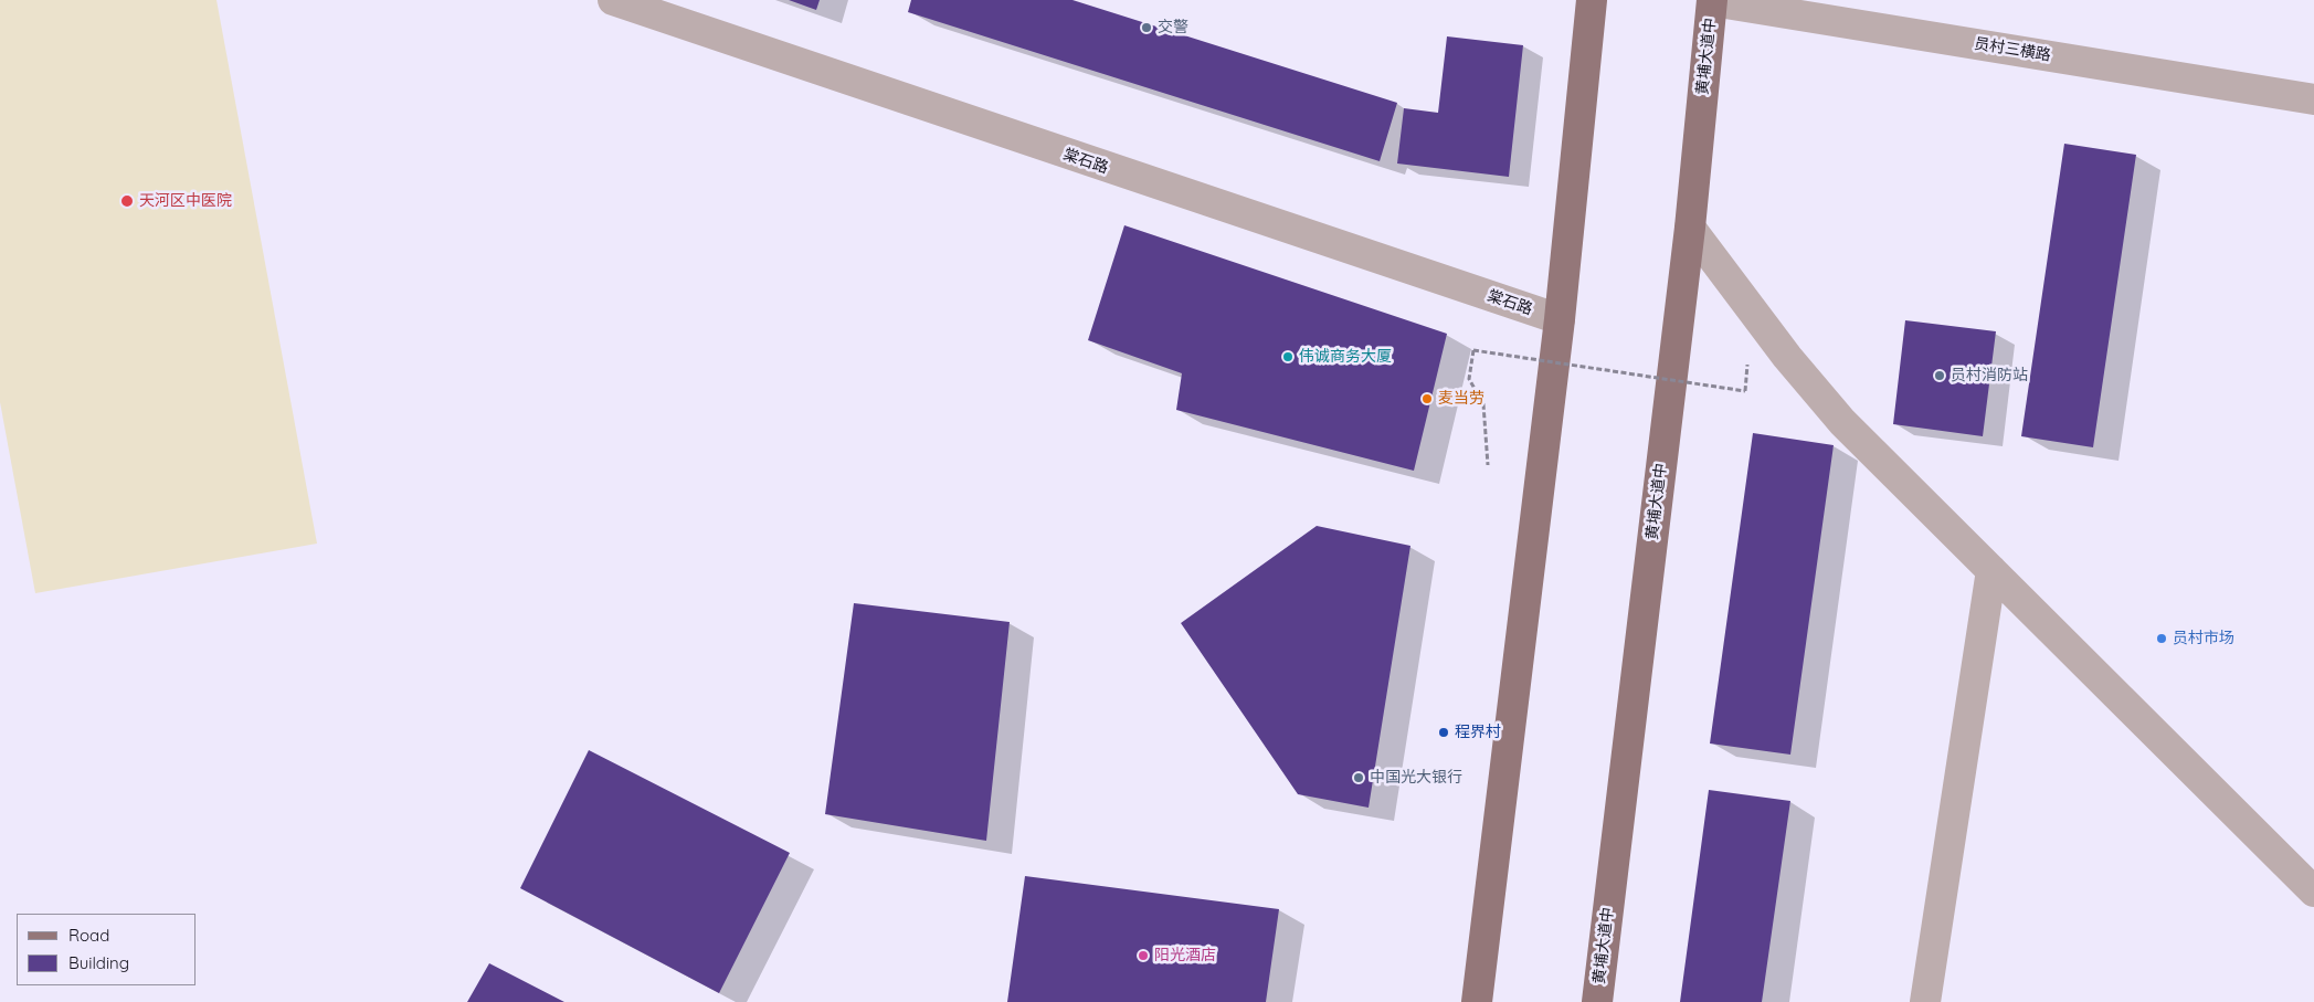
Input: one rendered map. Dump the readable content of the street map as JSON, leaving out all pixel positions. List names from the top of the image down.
{
  "streets": {
    "main road": ["黄埔大道中"],
    "street": ["员村三横路", "棠石路"]
  },
  "crossings": [
    ["员村三横路", "黄埔大道中"]
  ],
  "places": [
    "交警",
    "天河区中医院",
    "伟诚商务大厦",
    "员村消防站",
    "麦当劳",
    "员村市场",
    "程界村",
    "中国光大银行",
    "阳光酒店"
  ],
  "legend": ["Road", "Building"]
}
